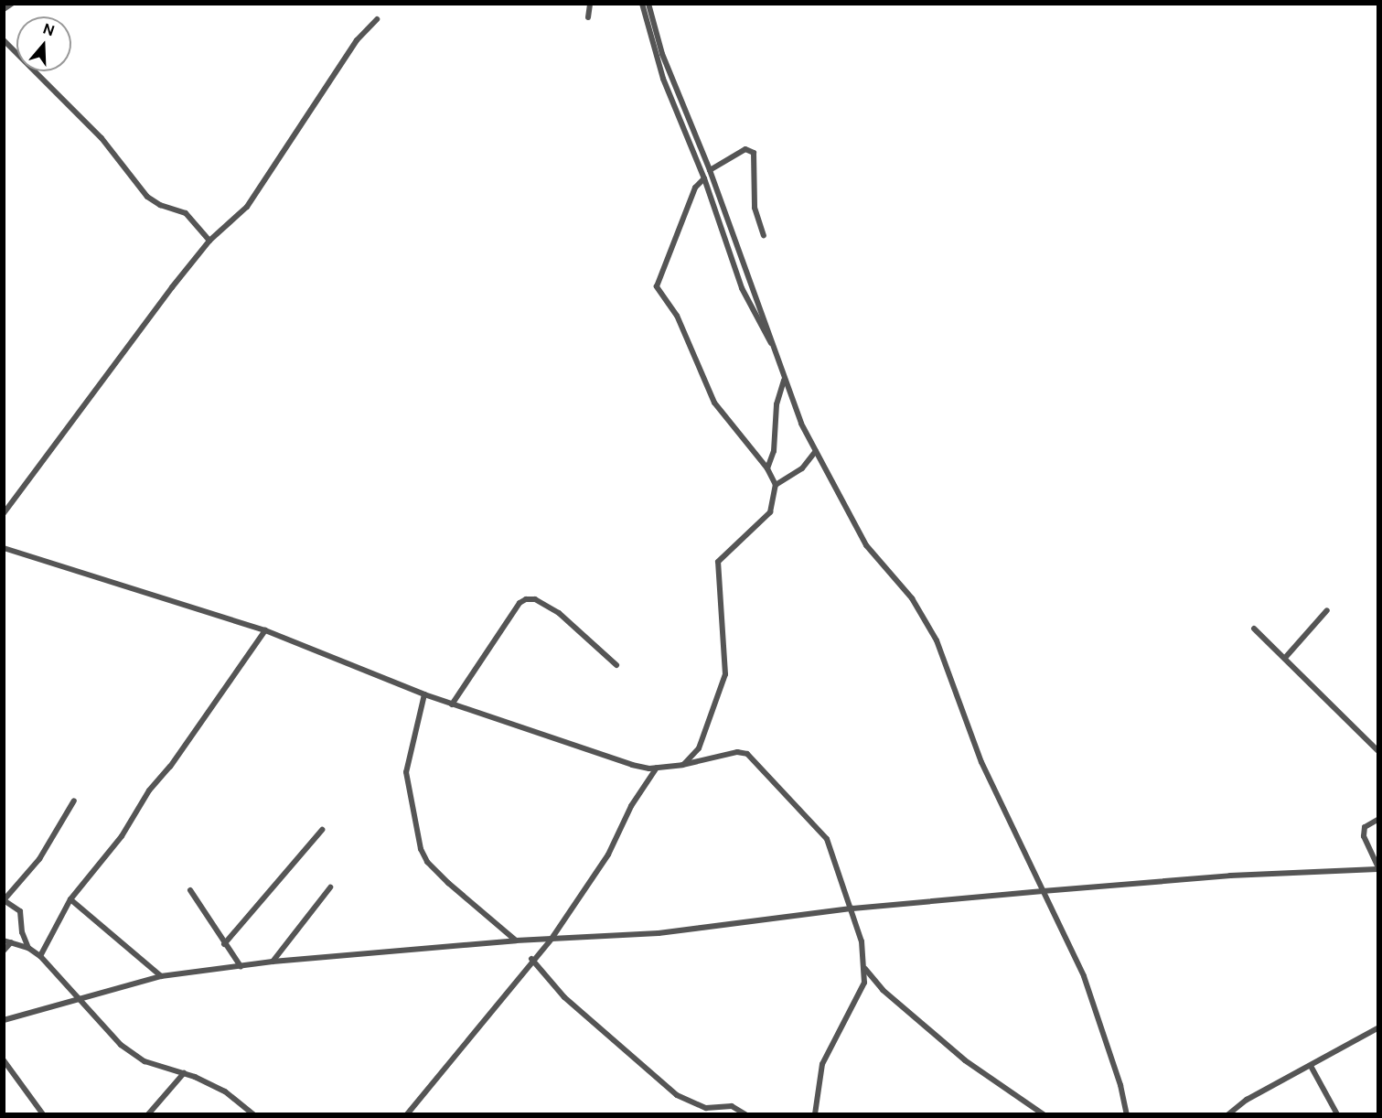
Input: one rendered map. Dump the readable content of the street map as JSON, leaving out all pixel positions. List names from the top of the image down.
{
  "north": "top"
}
